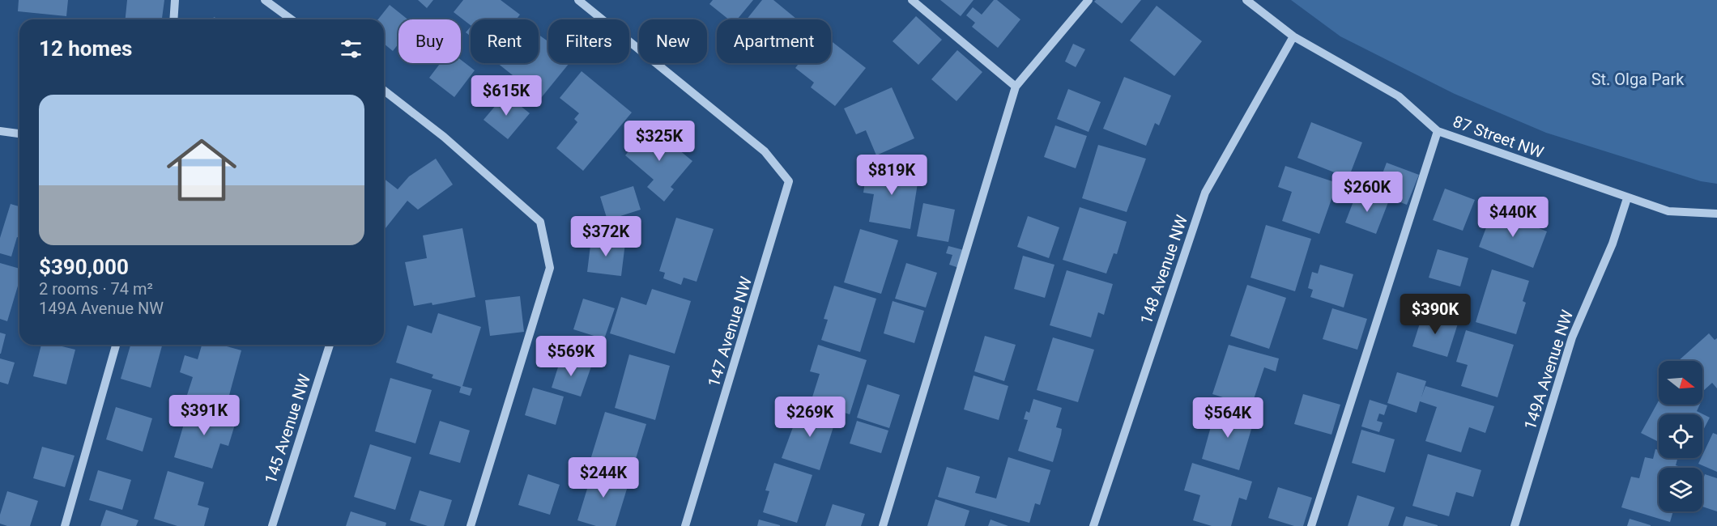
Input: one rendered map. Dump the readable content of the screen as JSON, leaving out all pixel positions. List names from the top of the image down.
{
  "streets": {
    "street": [
      "87 Street NW",
      "148 Avenue NW",
      "147 Avenue NW",
      "149A Avenue NW",
      "145 Avenue NW"
    ]
  },
  "crossings": [
    ["87 Street NW", "148 Avenue NW"],
    ["87 Street NW", "149A Avenue NW"]
  ],
  "parks": ["St. Olga Park"],
  "north": "right",
  "page": {
    "chip": [
      "Buy",
      "Rent",
      "Filters",
      "New",
      "Apartment"
    ],
    "heading": "12 homes",
    "price": [
      "$615K",
      "$325K",
      "$819K",
      "$260K",
      "$440K",
      "$372K",
      "$390K",
      "$569K",
      "$391K",
      "$269K",
      "$564K",
      "$244K"
    ],
    "list": [
      {
        "name": "$390,000",
        "note": "2 rooms · 74 m² · 149A Avenue NW"
      }
    ]
  }
}
